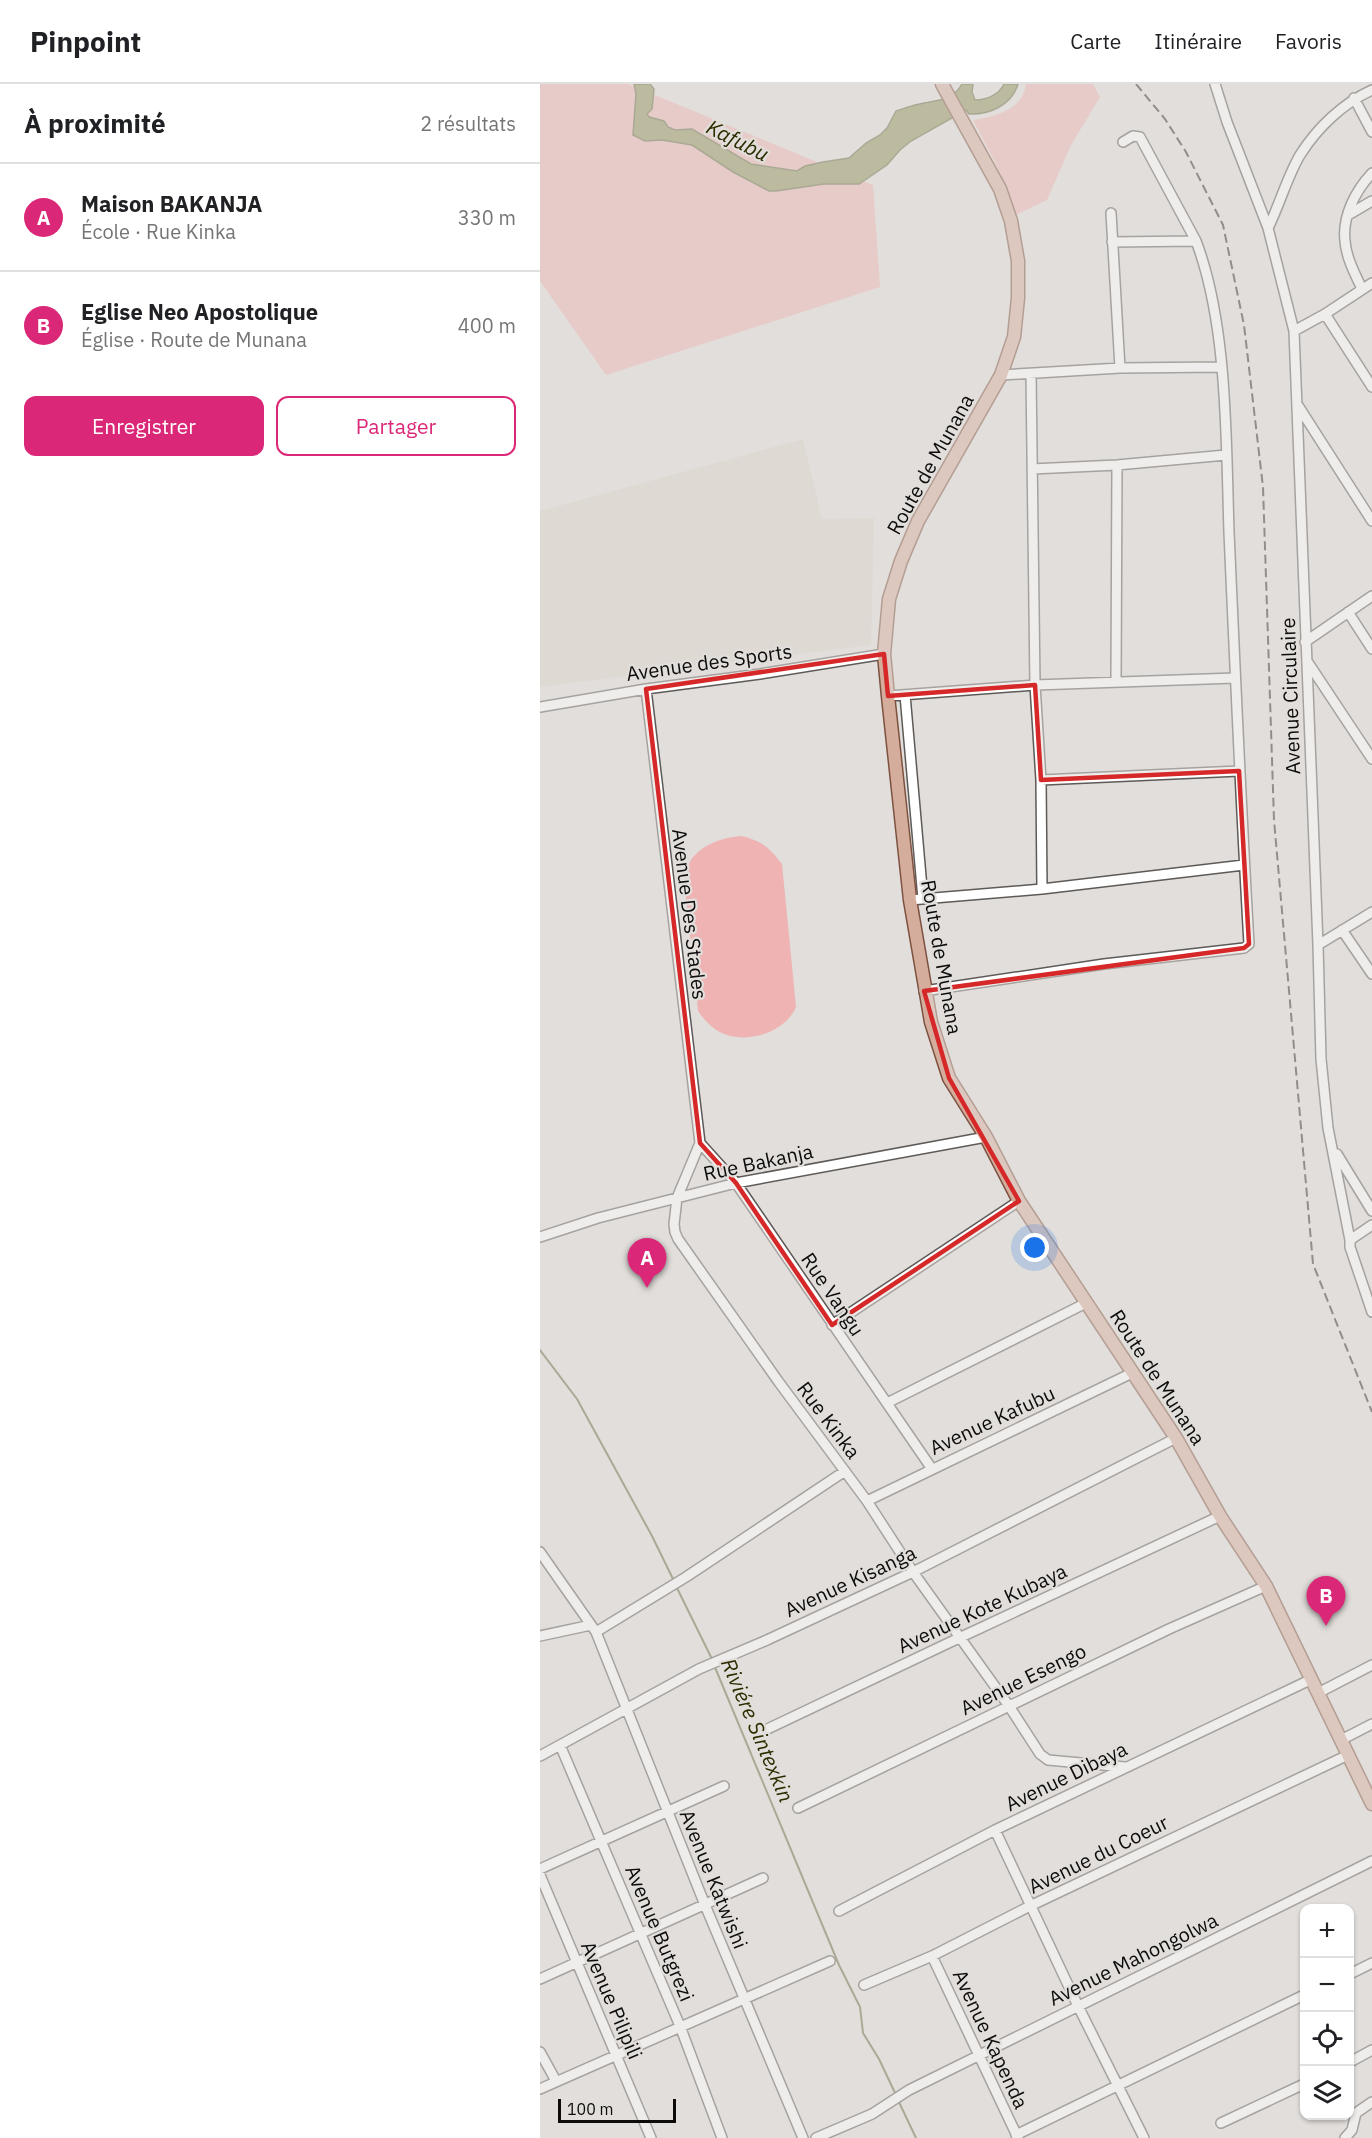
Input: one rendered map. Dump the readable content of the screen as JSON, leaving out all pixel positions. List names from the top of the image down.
{
  "streets": {
    "main road": ["Route de Munana"],
    "street": [
      "Avenue des Sports",
      "Avenue Circulaire",
      "Avenue Des Stades",
      "Rue Bakanja",
      "Rue Vangu",
      "Rue Kinka",
      "Avenue Kafubu",
      "Avenue Kisanga",
      "Avenue Kote Kubaya",
      "Avenue Esengo",
      "Avenue Dibaya",
      "Avenue du Coeur",
      "Avenue Katwishi",
      "Avenue Butgrezi",
      "Avenue Mahongolwa",
      "Avenue Pilipili",
      "Avenue Kapenda"
    ]
  },
  "crossings": [
    ["Route de Munana", "Avenue des Sports"],
    ["Route de Munana", "Rue Bakanja"],
    ["Route de Munana", "Avenue Kafubu"],
    ["Route de Munana", "Avenue Kisanga"],
    ["Route de Munana", "Avenue Kote Kubaya"],
    ["Route de Munana", "Avenue Esengo"],
    ["Route de Munana", "Avenue Dibaya"],
    ["Route de Munana", "Avenue du Coeur"],
    ["Avenue des Sports", "Avenue Des Stades"],
    ["Avenue Des Stades", "Rue Vangu"],
    ["Avenue Des Stades", "Rue Kinka"],
    ["Rue Bakanja", "Rue Vangu"],
    ["Rue Bakanja", "Rue Kinka"],
    ["Rue Vangu", "Rue Kinka"],
    ["Rue Vangu", "Avenue Kafubu"],
    ["Rue Kinka", "Avenue Kafubu"],
    ["Rue Kinka", "Avenue Kisanga"],
    ["Rue Kinka", "Avenue Kote Kubaya"],
    ["Rue Kinka", "Avenue Esengo"],
    ["Rue Kinka", "Avenue Dibaya"],
    ["Avenue Kisanga", "Avenue Katwishi"],
    ["Avenue Kisanga", "Avenue Butgrezi"],
    ["Avenue du Coeur", "Avenue Kapenda"],
    ["Avenue Mahongolwa", "Avenue Kapenda"]
  ],
  "water": ["Kafubu", "Riviére Sintexkin"],
  "scale_bar": "100 m",
  "page": {
    "header": "Pinpoint",
    "nav": ["Carte", "Itinéraire", "Favoris"],
    "heading": ["À proximité", "2 résultats"],
    "list": [
      {
        "mark": "A",
        "name": "Maison BAKANJA",
        "note": "École · Rue Kinka",
        "value": "330 m"
      },
      {
        "mark": "B",
        "name": "Eglise Neo Apostolique",
        "note": "Église · Route de Munana",
        "value": "400 m"
      }
    ],
    "buttons": ["Enregistrer", "Partager"],
    "pins": ["A", "B"],
    "map_buttons": ["+", "−"],
    "scale": "100 m"
  }
}
